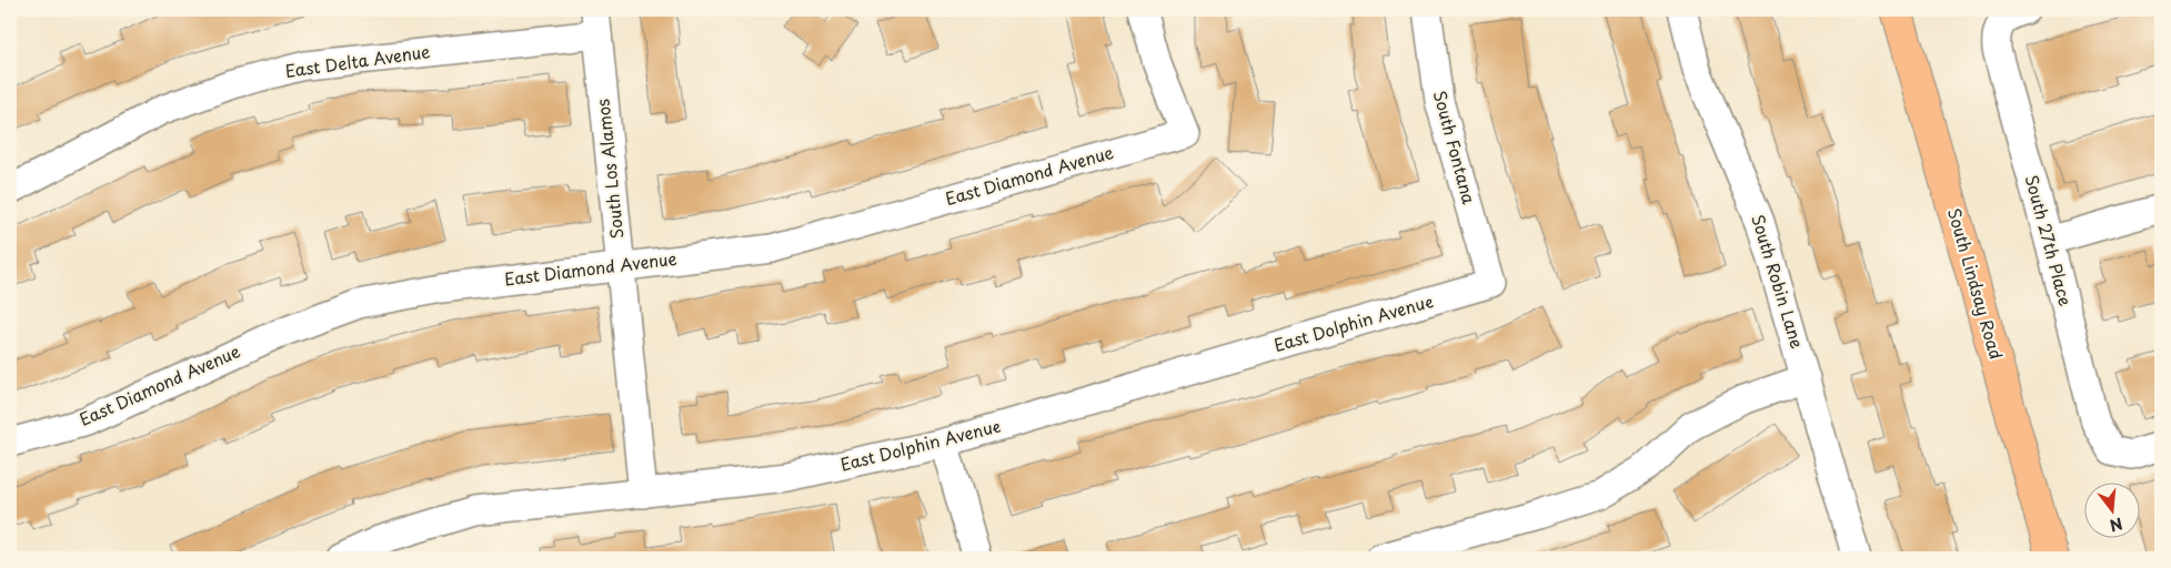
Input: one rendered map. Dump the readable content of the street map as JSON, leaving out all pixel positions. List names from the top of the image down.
{
  "streets": {
    "main road": ["South Lindsay Road"],
    "street": [
      "East Delta Avenue",
      "South Fontana",
      "South Los Alamos",
      "East Diamond Avenue",
      "South 27th Place",
      "South Robin Lane",
      "East Dolphin Avenue"
    ]
  },
  "crossings": [
    ["East Delta Avenue", "South Los Alamos"],
    ["South Fontana", "East Dolphin Avenue"],
    ["South Los Alamos", "East Diamond Avenue"],
    ["South Los Alamos", "East Dolphin Avenue"]
  ],
  "north": "bottom"
}
